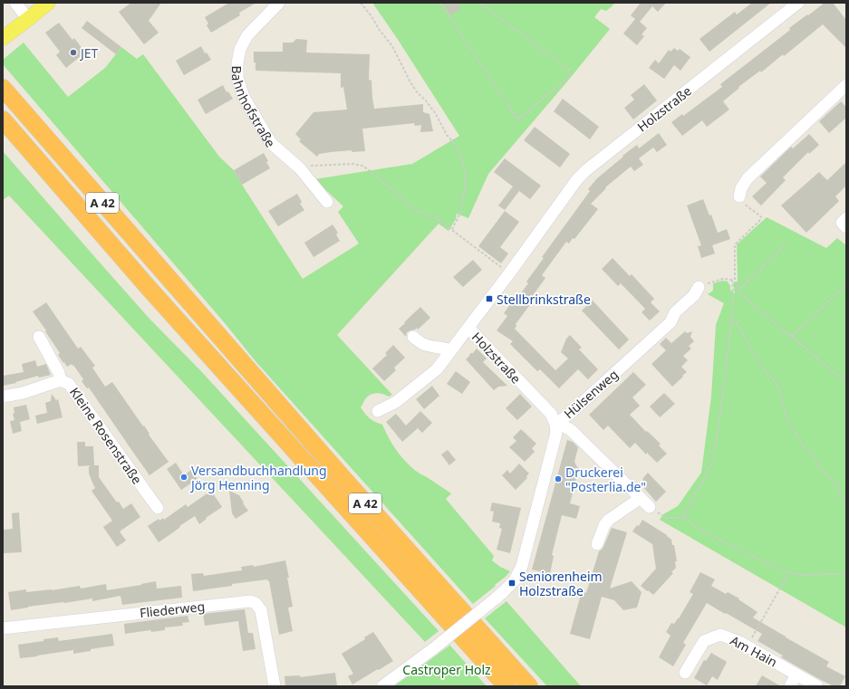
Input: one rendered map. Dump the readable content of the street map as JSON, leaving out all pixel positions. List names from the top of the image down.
{
  "streets": {
    "highway": ["A 42"],
    "street": [
      "Bahnhofstraße",
      "Holzstraße",
      "Hülsenweg",
      "Kleine Rosenstraße",
      "Fliederweg",
      "Am Hain"
    ]
  },
  "crossings": [
    ["Holzstraße", "Hülsenweg"]
  ],
  "parks": ["Castroper Holz"],
  "places": {
    "other": ["JET", "Versandbuchhandlung Jörg Henning", "Druckerei \"Posterlia.de\""],
    "transit": ["Stellbrinkstraße", "Seniorenheim Holzstraße"]
  }
}
